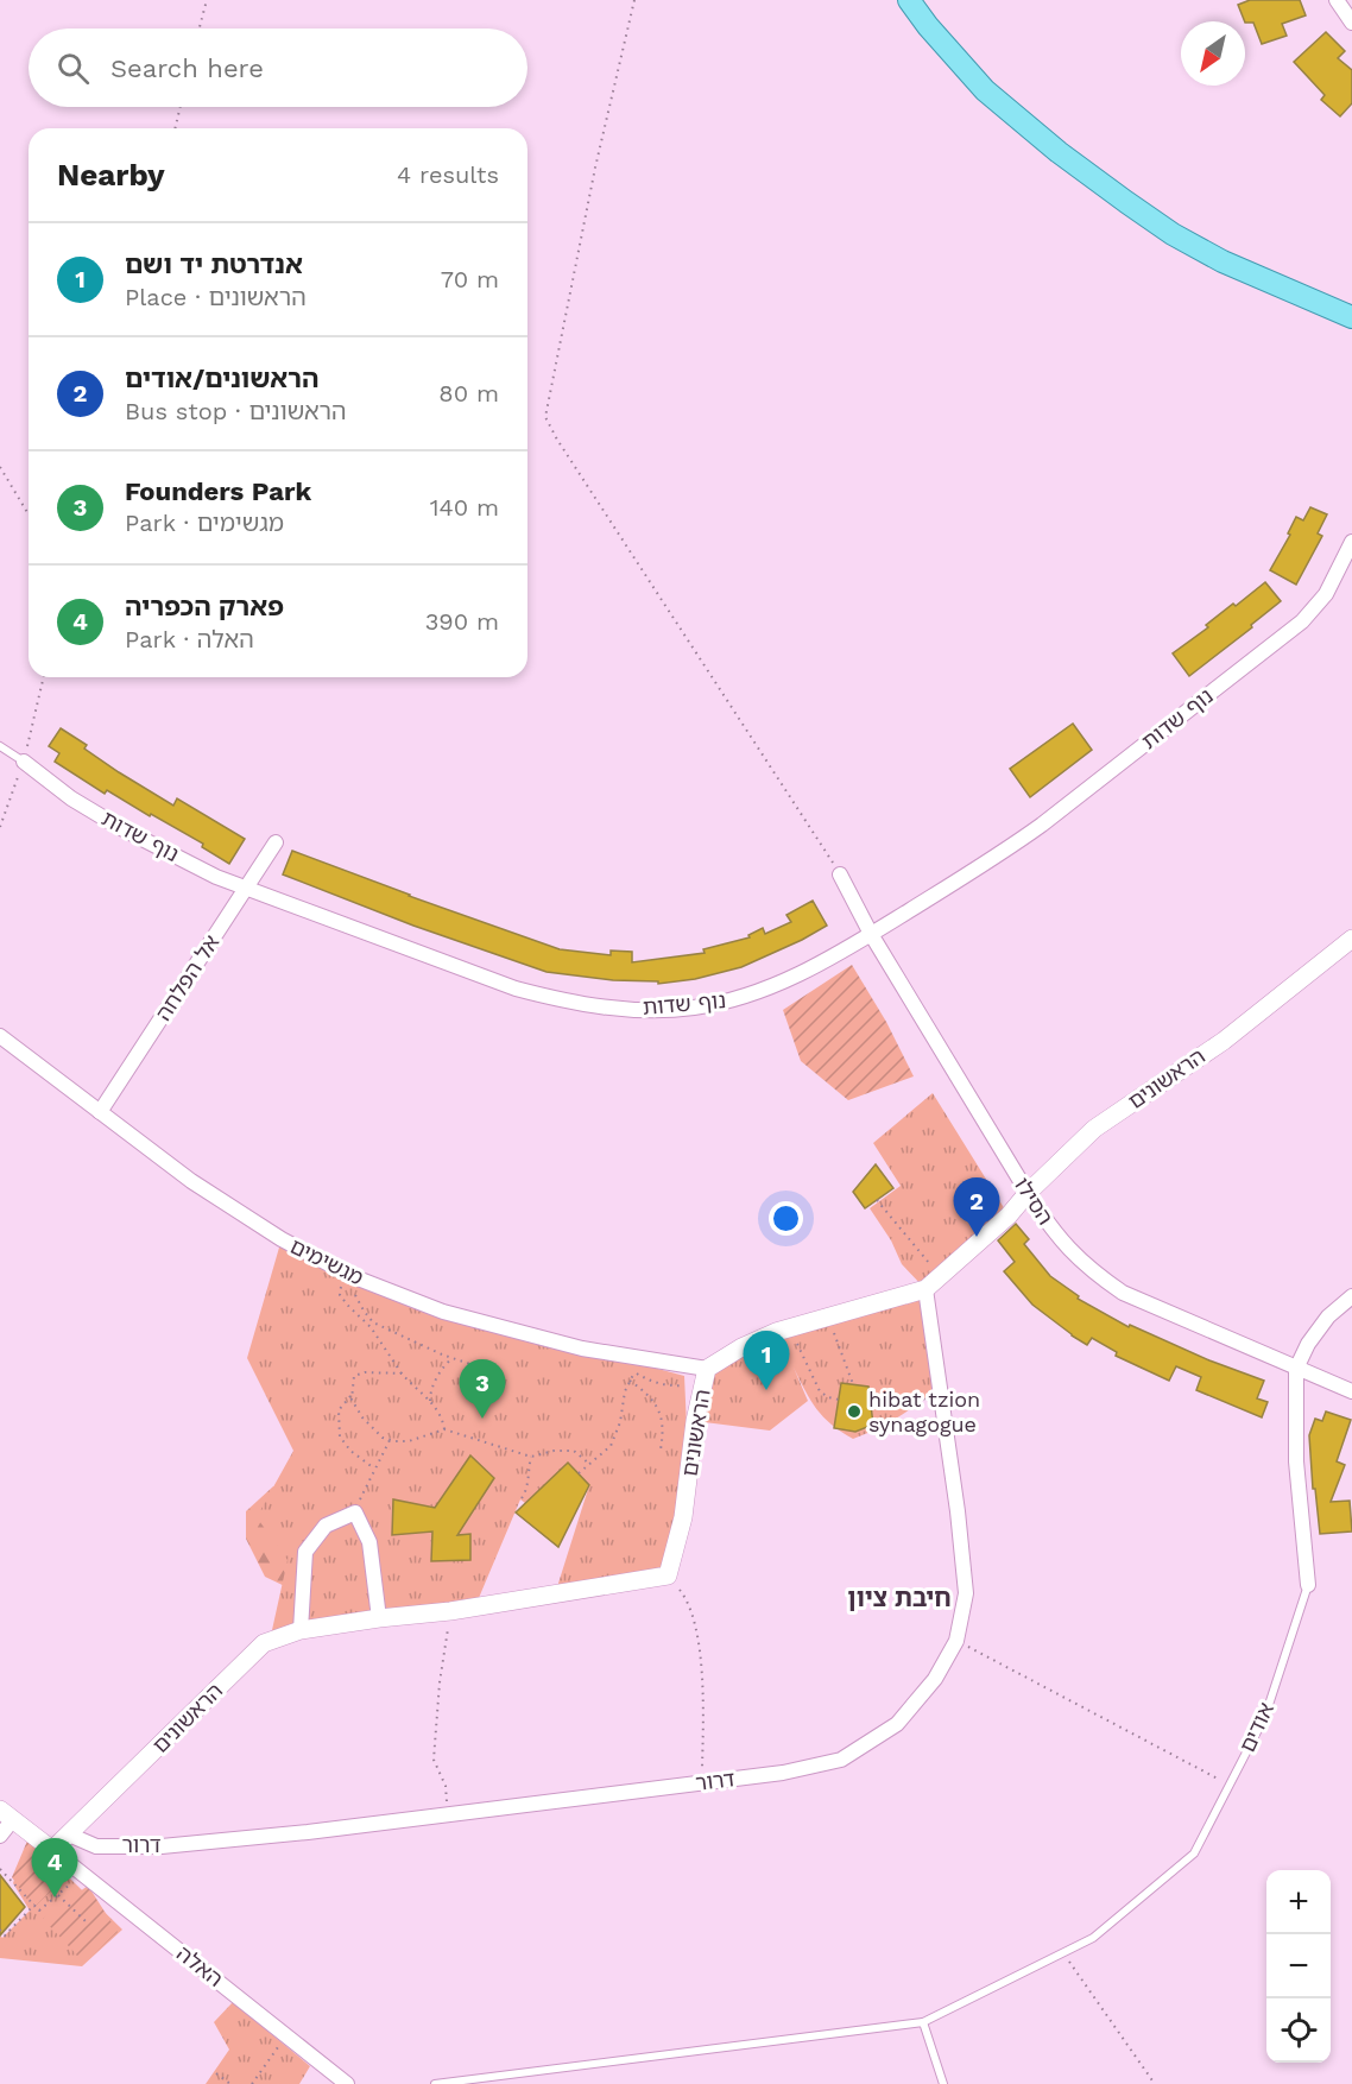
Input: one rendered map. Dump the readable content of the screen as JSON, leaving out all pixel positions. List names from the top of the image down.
{
  "streets": {
    "street": [
      "נוף שדות",
      "אל הפלחה",
      "הראשונים",
      "הסילו",
      "מגשימים",
      "אודים",
      "דרור",
      "האלה"
    ]
  },
  "crossings": [
    ["נוף שדות", "אל הפלחה"],
    ["נוף שדות", "הסילו"],
    ["אל הפלחה", "מגשימים"],
    ["הראשונים", "הסילו"],
    ["הראשונים", "מגשימים"],
    ["הראשונים", "דרור"],
    ["הראשונים", "האלה"],
    ["הסילו", "אודים"]
  ],
  "districts": ["חיבת ציון"],
  "places": ["hibat tzion synagogue"],
  "north": "bottom left",
  "page": {
    "search": "Search here",
    "heading": ["Nearby", "4 results"],
    "list": [
      {
        "mark": "1",
        "name": "אנדרטת יד ושם",
        "note": "Place · הראשונים",
        "value": "70 m"
      },
      {
        "mark": "2",
        "name": "הראשונים/אודים",
        "note": "Bus stop · הראשונים",
        "value": "80 m"
      },
      {
        "mark": "3",
        "name": "Founders Park",
        "note": "Park · מגשימים",
        "value": "140 m"
      },
      {
        "mark": "4",
        "name": "פארק הכפריה",
        "note": "Park · האלה",
        "value": "390 m"
      }
    ],
    "pins": [
      "2",
      "1",
      "3",
      "4"
    ],
    "map_buttons": ["+", "−"]
  }
}
